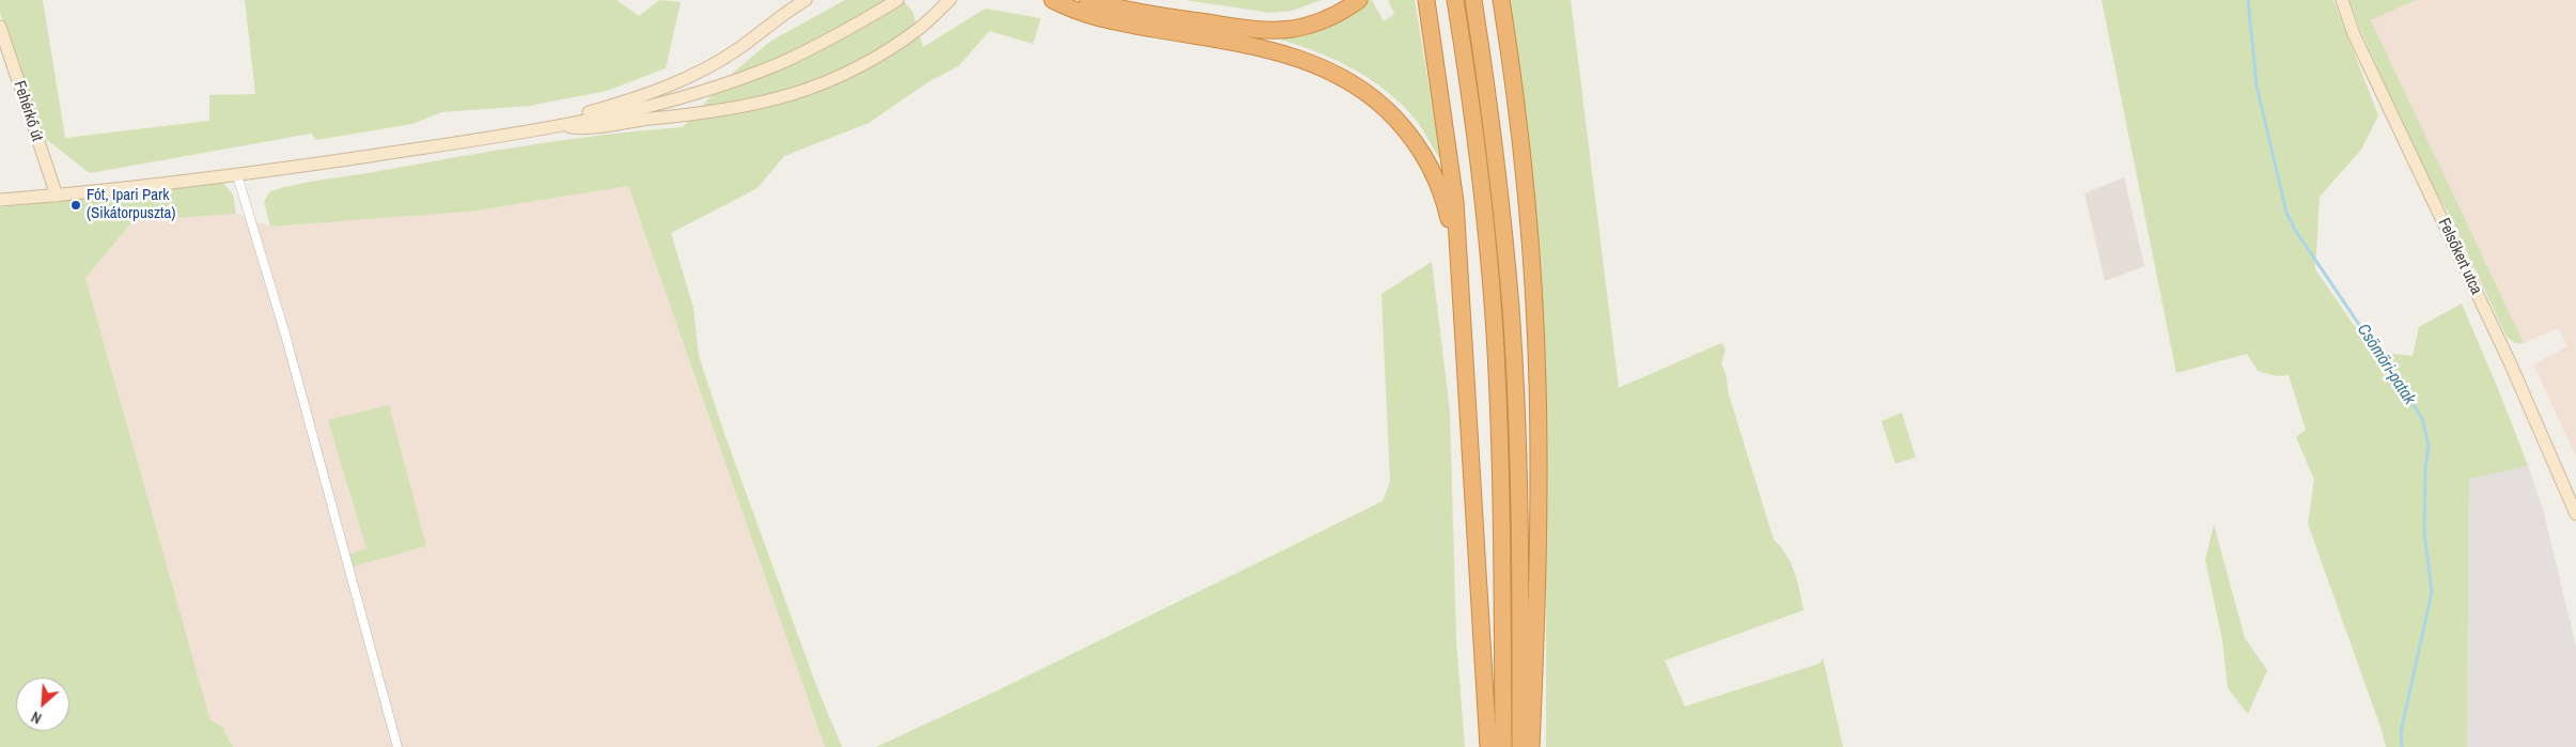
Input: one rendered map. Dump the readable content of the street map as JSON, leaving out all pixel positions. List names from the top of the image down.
{
  "streets": {
    "main road": ["Fehérkő út", "Felsőkert utca"]
  },
  "water": ["Csömöri-patak"],
  "places": ["Fót, Ipari Park (Sikátorpuszta)"],
  "north": "bottom left"
}
